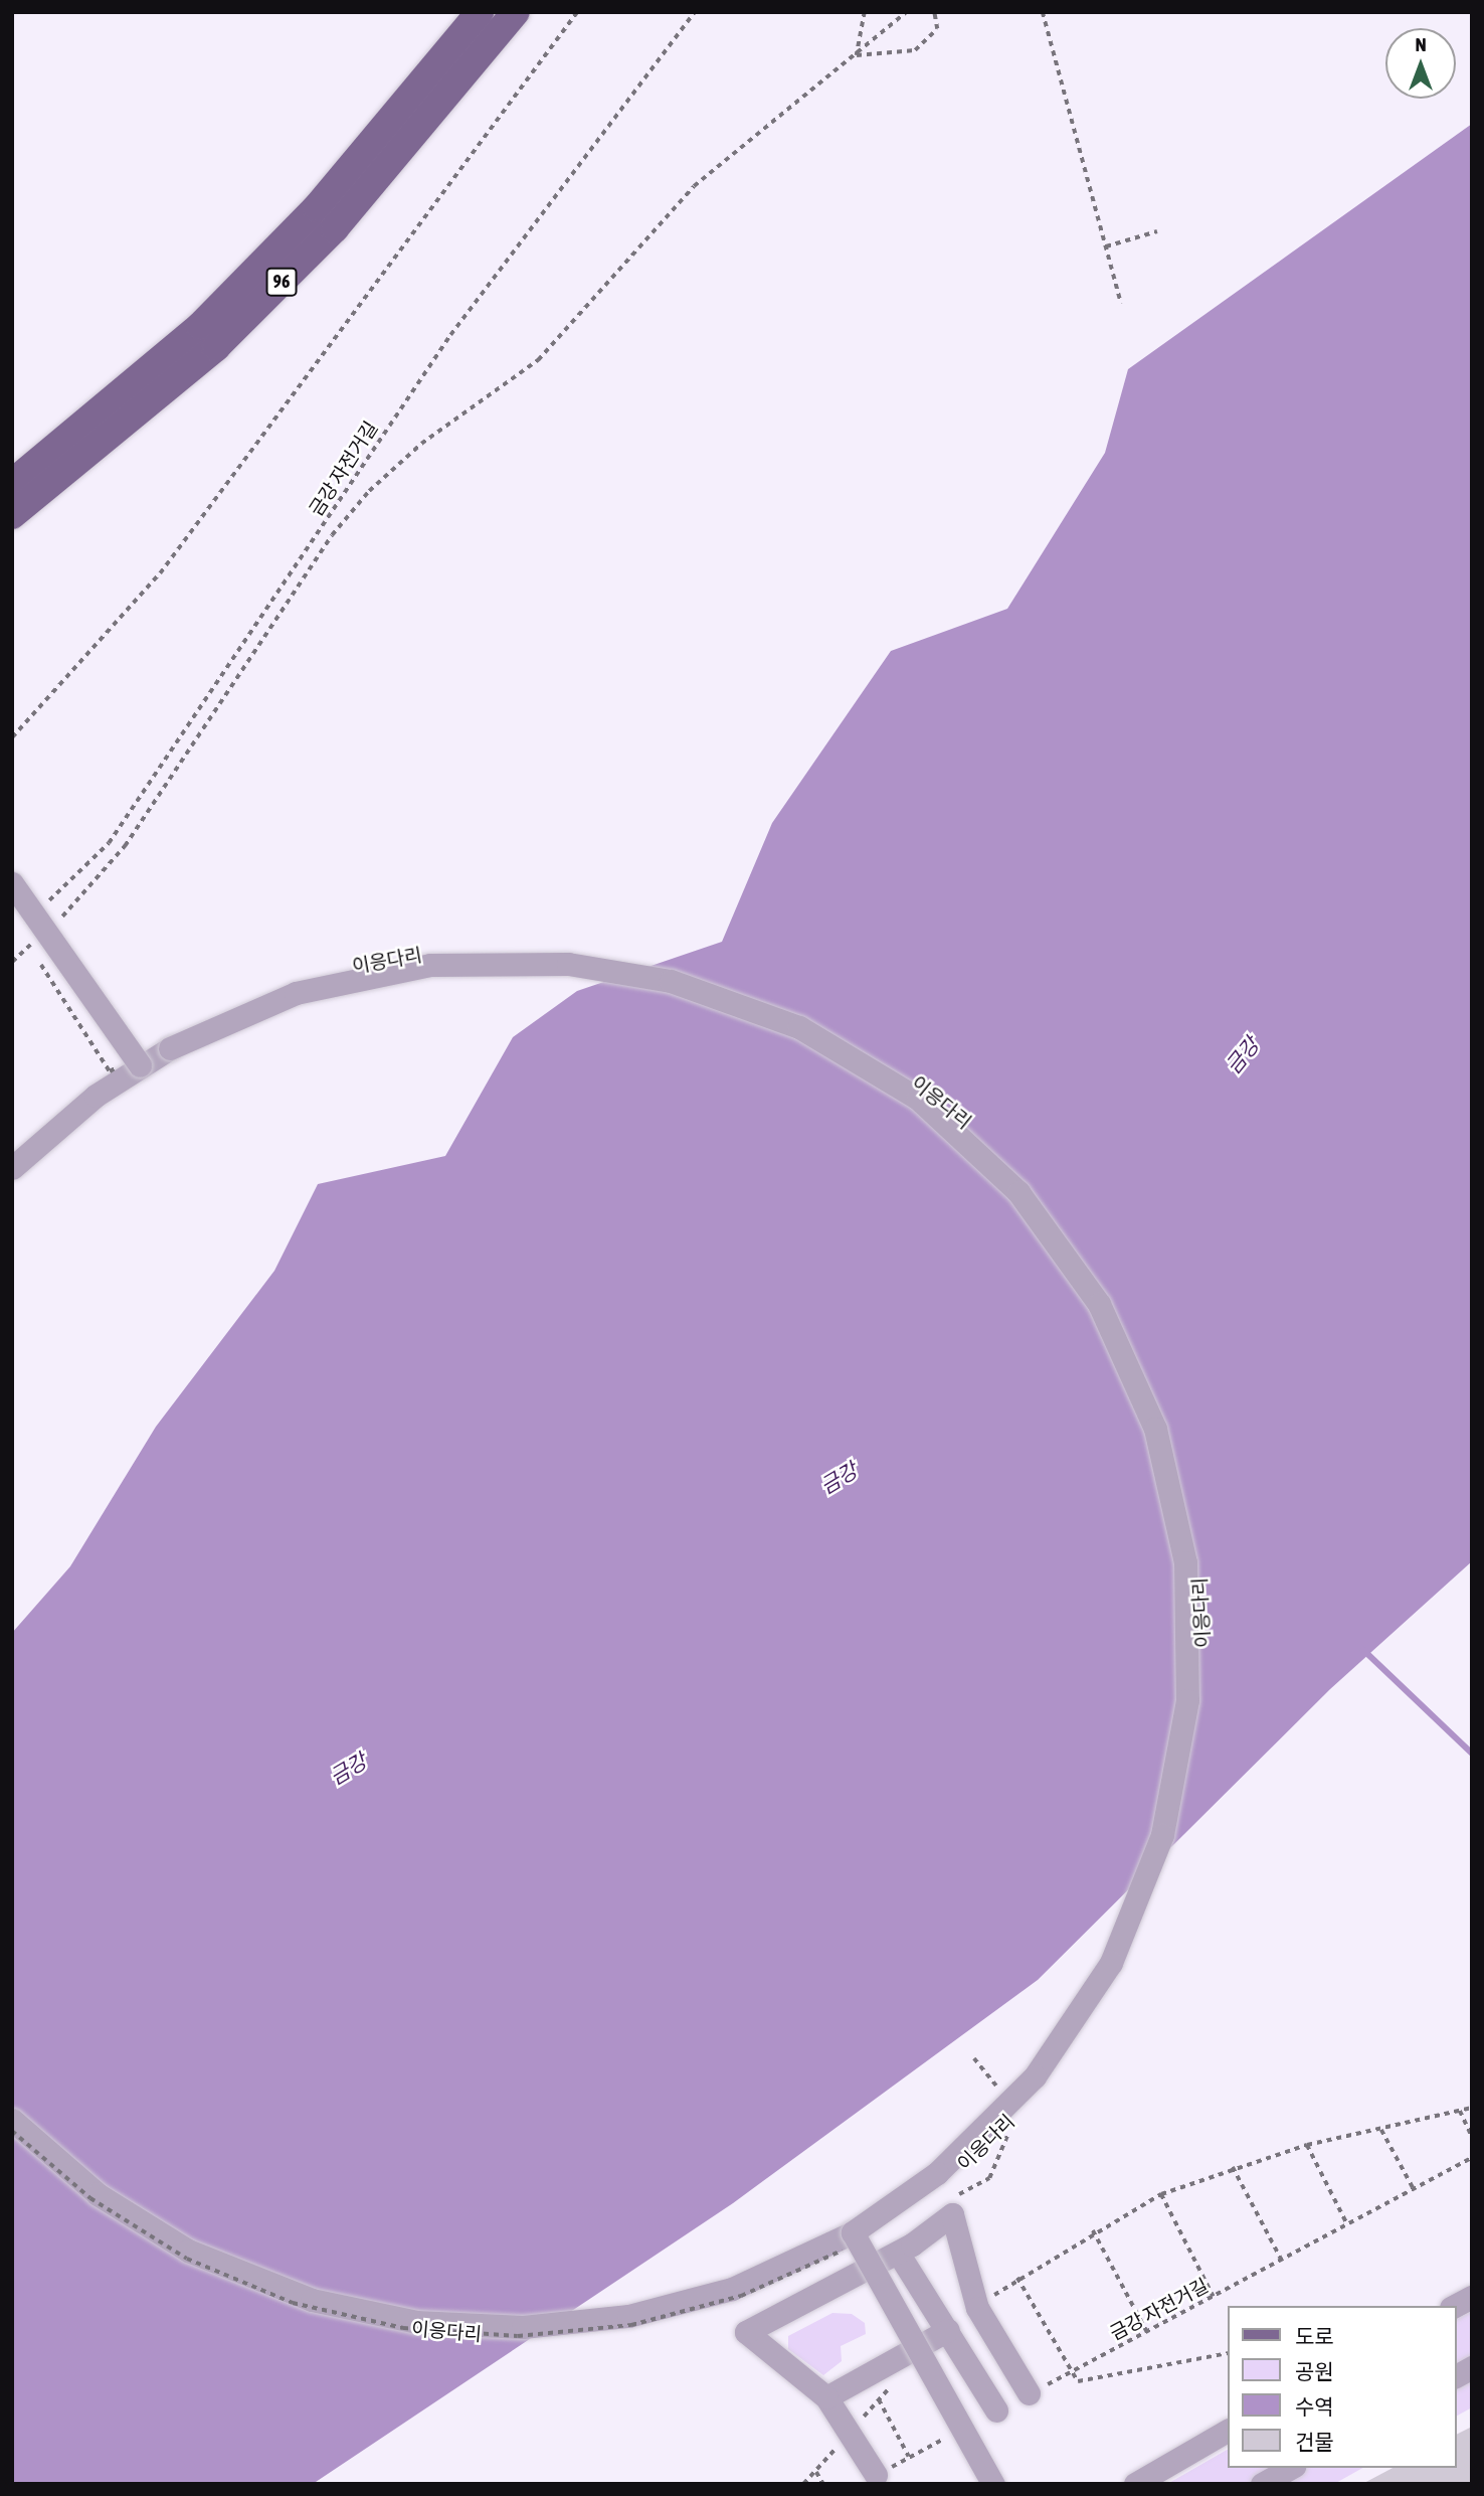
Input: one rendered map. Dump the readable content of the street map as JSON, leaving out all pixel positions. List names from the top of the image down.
{
  "streets": {
    "main road": ["96"],
    "street": ["이응다리"],
    "path": ["금강 자전거길"]
  },
  "water": ["금강"],
  "legend": [
    "도로",
    "공원",
    "수역",
    "건물"
  ],
  "north": "top"
}
